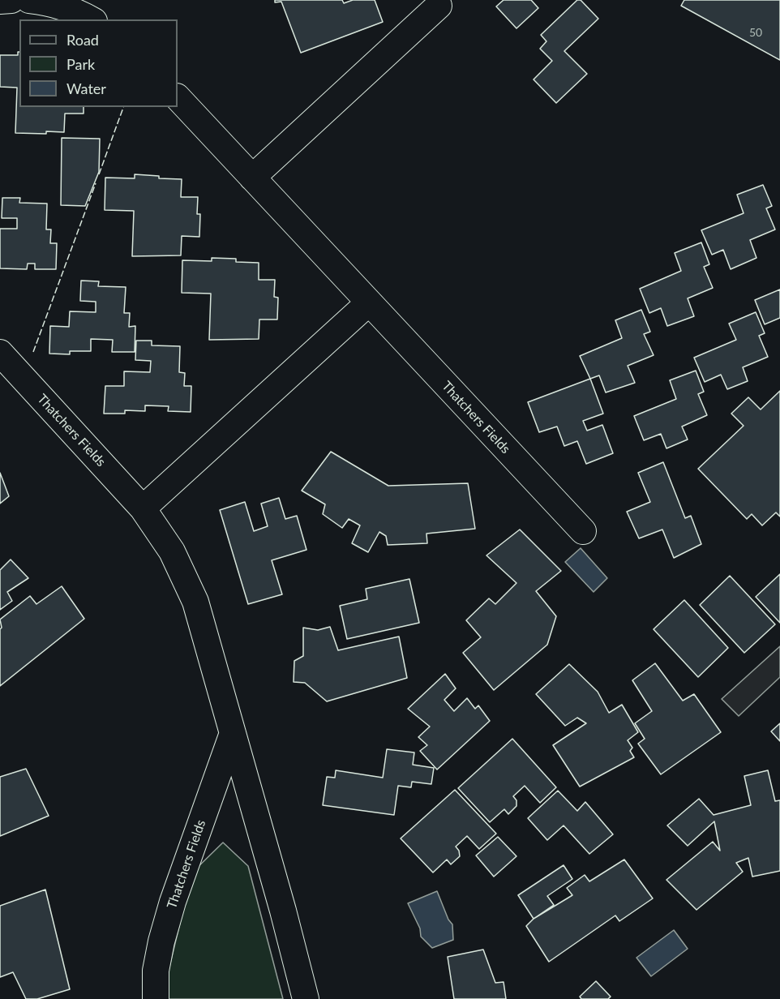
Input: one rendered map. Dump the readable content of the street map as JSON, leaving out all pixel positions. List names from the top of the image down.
{
  "streets": {
    "street": ["Thatchers Fields"]
  },
  "house_numbers": ["50"],
  "legend": ["Road", "Park", "Water"]
}
